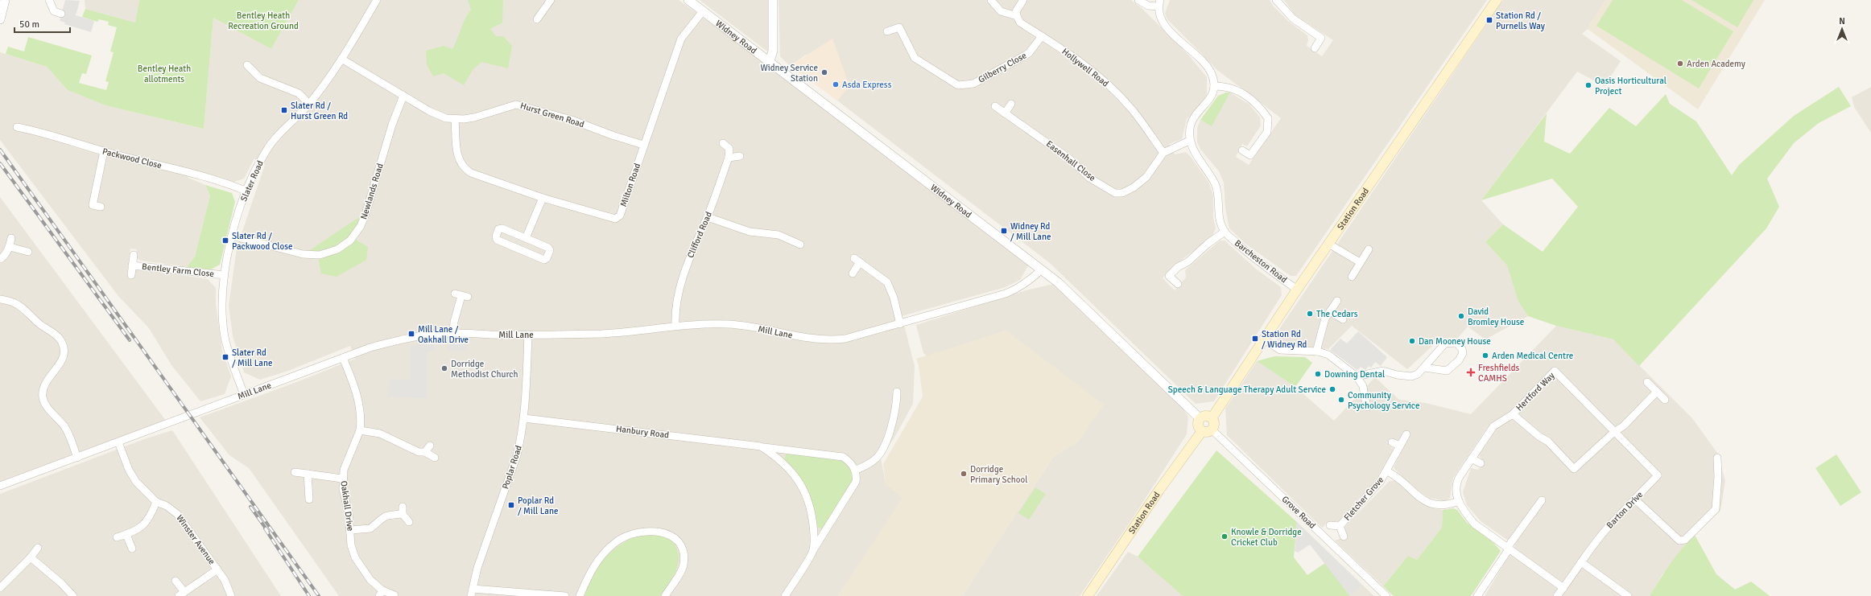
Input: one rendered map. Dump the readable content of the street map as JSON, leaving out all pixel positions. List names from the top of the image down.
{
  "streets": {
    "main road": ["Station Road"],
    "street": [
      "Widney Road",
      "Gilberry Close",
      "Hollywell Road",
      "Hurst Green Road",
      "Packwood Close",
      "Easenhall Close",
      "Slater Road",
      "Milton Road",
      "Newlands Road",
      "Clifford Road",
      "Barcheston Road",
      "Bentley Farm Close",
      "Mill Lane",
      "Hertford Way",
      "Hanbury Road",
      "Poplar Road",
      "Fletcher Grove",
      "Oakhall Drive",
      "Barton Drive",
      "Grove Road",
      "Winster Avenue"
    ]
  },
  "crossings": [
    ["Widney Road", "Milton Road"],
    ["Widney Road", "Station Road"],
    ["Widney Road", "Mill Lane"],
    ["Widney Road", "Grove Road"],
    ["Gilberry Close", "Hollywell Road"],
    ["Hollywell Road", "Easenhall Close"],
    ["Hurst Green Road", "Slater Road"],
    ["Hurst Green Road", "Milton Road"],
    ["Hurst Green Road", "Newlands Road"],
    ["Packwood Close", "Slater Road"],
    ["Slater Road", "Newlands Road"],
    ["Slater Road", "Bentley Farm Close"],
    ["Slater Road", "Mill Lane"],
    ["Station Road", "Barcheston Road"],
    ["Station Road", "Grove Road"],
    ["Clifford Road", "Mill Lane"],
    ["Mill Lane", "Poplar Road"],
    ["Mill Lane", "Oakhall Drive"],
    ["Mill Lane", "Winster Avenue"],
    ["Hertford Way", "Fletcher Grove"],
    ["Hertford Way", "Barton Drive"],
    ["Hanbury Road", "Poplar Road"]
  ],
  "parks": ["Bentley Heath Recreation Ground", "Bentley Heath allotments"],
  "places": {
    "transit": [
      "Station Rd / Purnells Way",
      "Slater Rd / Hurst Green Rd",
      "Widney Rd / Mill Lane",
      "Slater Rd / Packwood Close",
      "Mill Lane / Oakhall Drive",
      "Station Rd / Widney Rd",
      "Slater Rd / Mill Lane",
      "Poplar Rd / Mill Lane"
    ],
    "other": [
      "Arden Academy",
      "Widney Service Station",
      "Asda Express",
      "Oasis Horticultural Project",
      "The Cedars",
      "David Bromley House",
      "Dan Mooney House",
      "Arden Medical Centre",
      "Dorridge Methodist Church",
      "Downing Dental",
      "Speech & Language Therapy Adult Service",
      "Community Psychology Service",
      "Dorridge Primary School",
      "Knowle & Dorridge Cricket Club"
    ],
    "health": ["Freshfields CAMHS"]
  },
  "scale_bar": "50 m",
  "north": "top"
}
